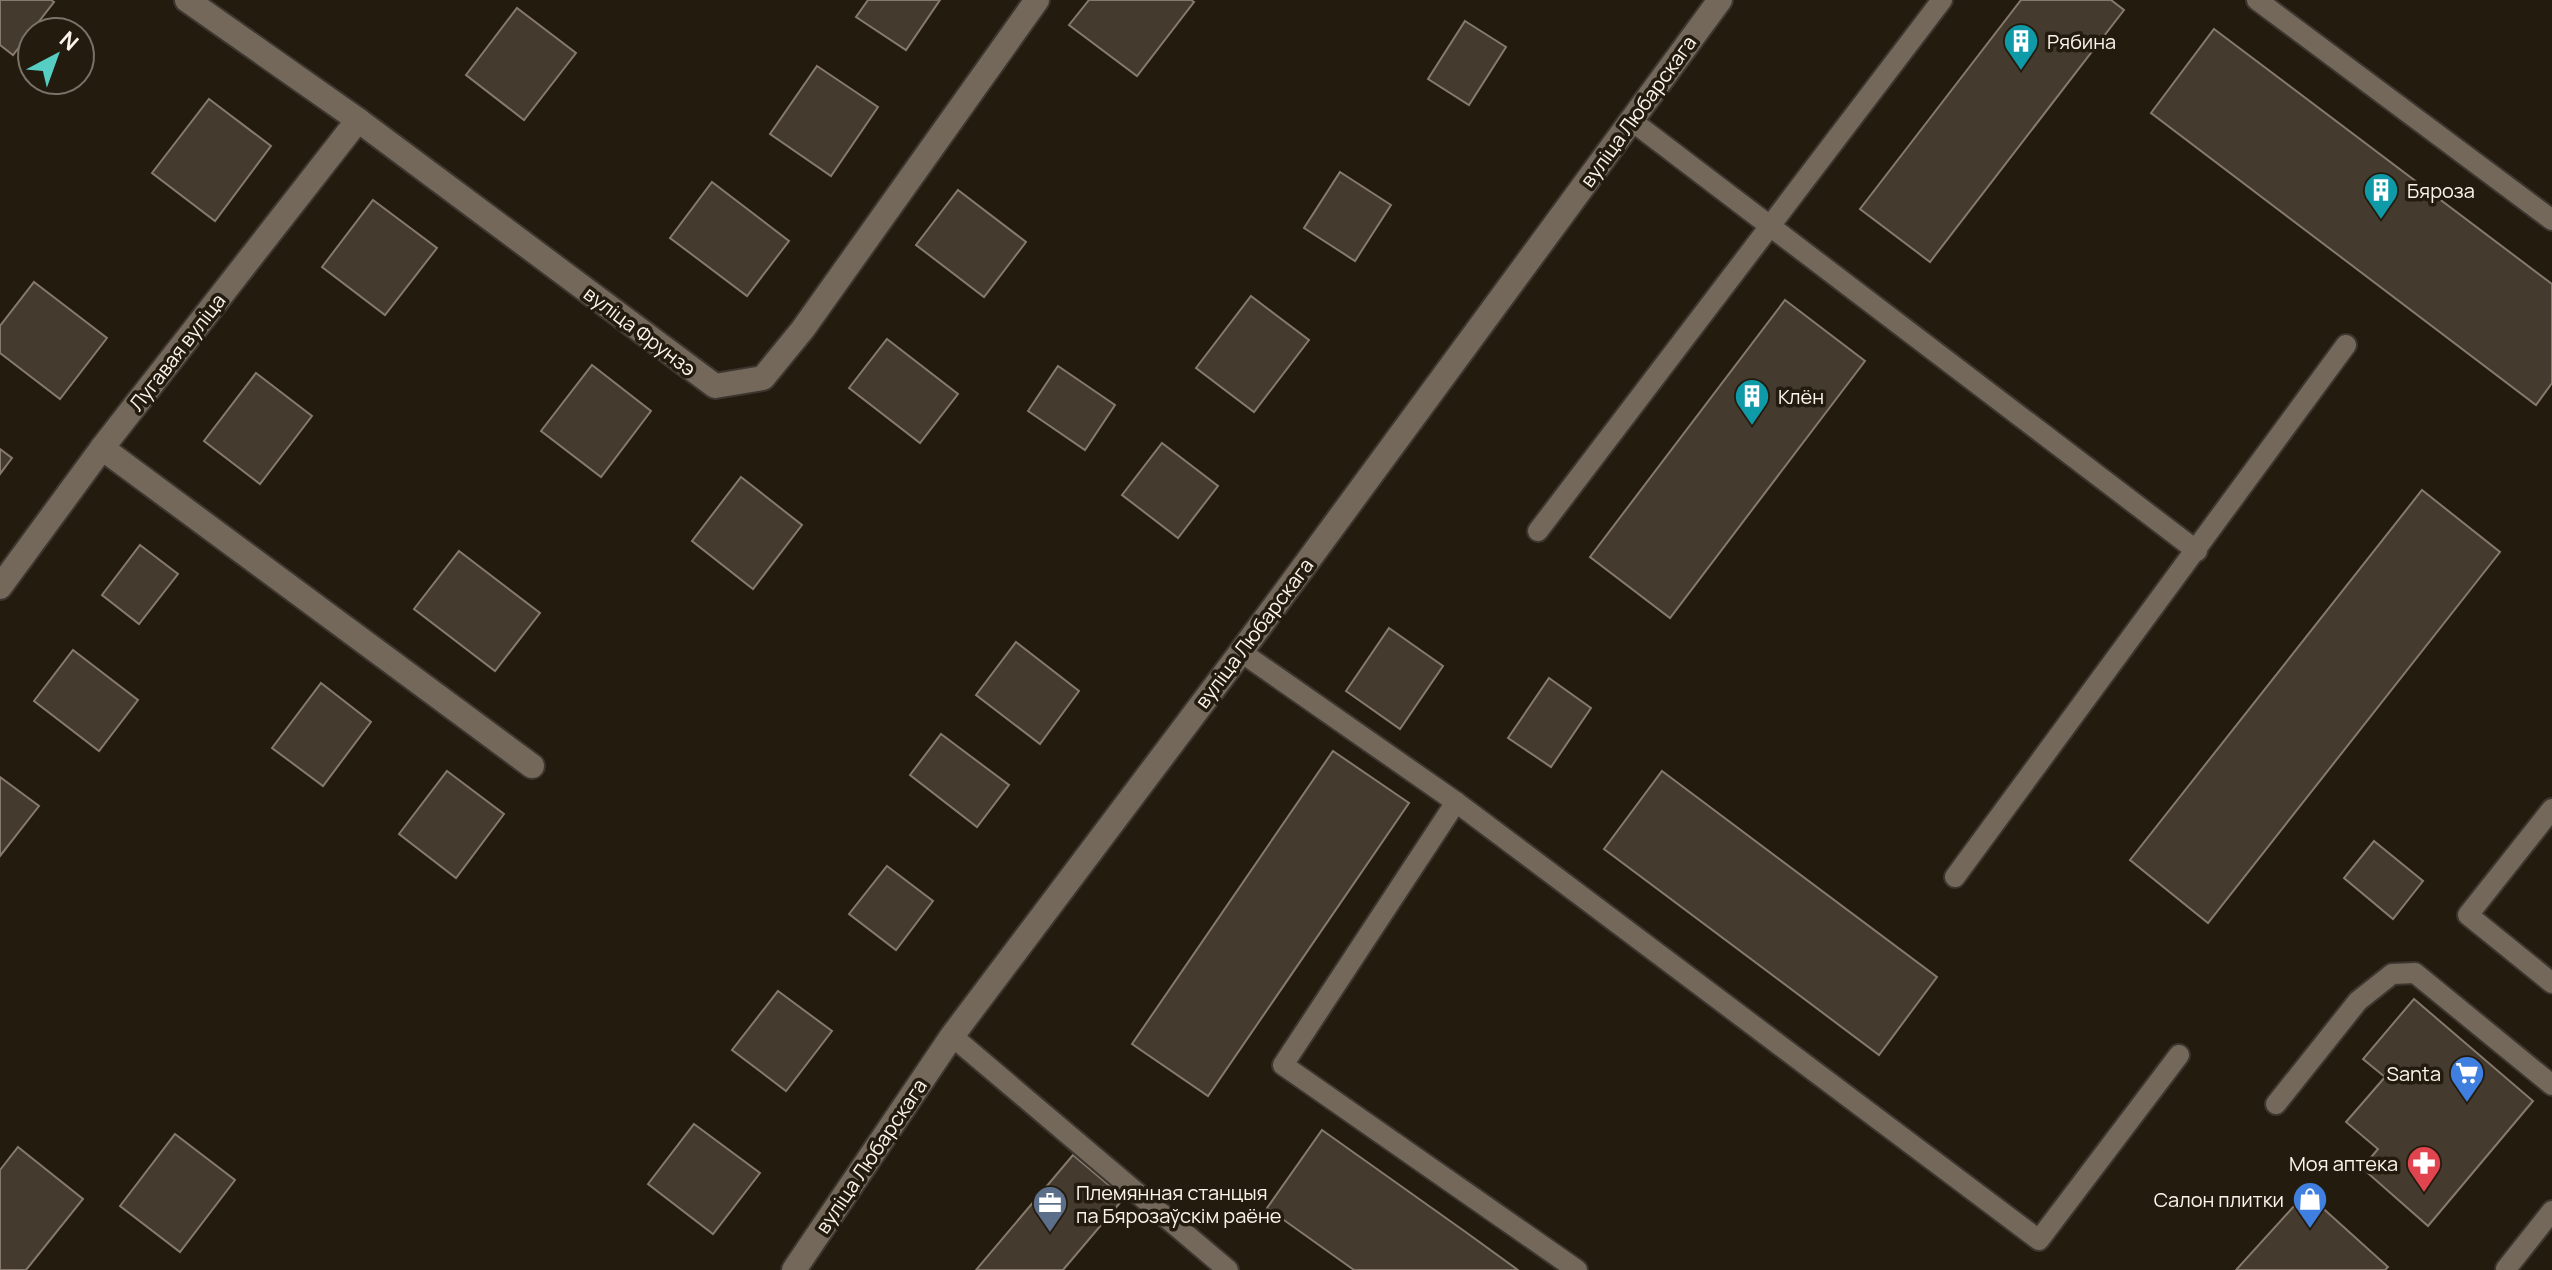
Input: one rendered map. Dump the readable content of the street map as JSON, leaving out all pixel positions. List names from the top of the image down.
{
  "streets": {
    "street": ["вуліца Любарскага", "вуліца Фрунзэ", "Лугавая вуліца"]
  },
  "crossings": [
    ["вуліца Фрунзэ", "Лугавая вуліца"]
  ],
  "places": {
    "building": ["Рябина", "Бяроза", "Клён"],
    "supermarket": ["Santa"],
    "pharmacy": ["Моя аптека"],
    "shop": ["Салон плитки"],
    "office": ["Племянная станцыя па Бярозаўскім раёне"]
  },
  "north": "top right"
}
